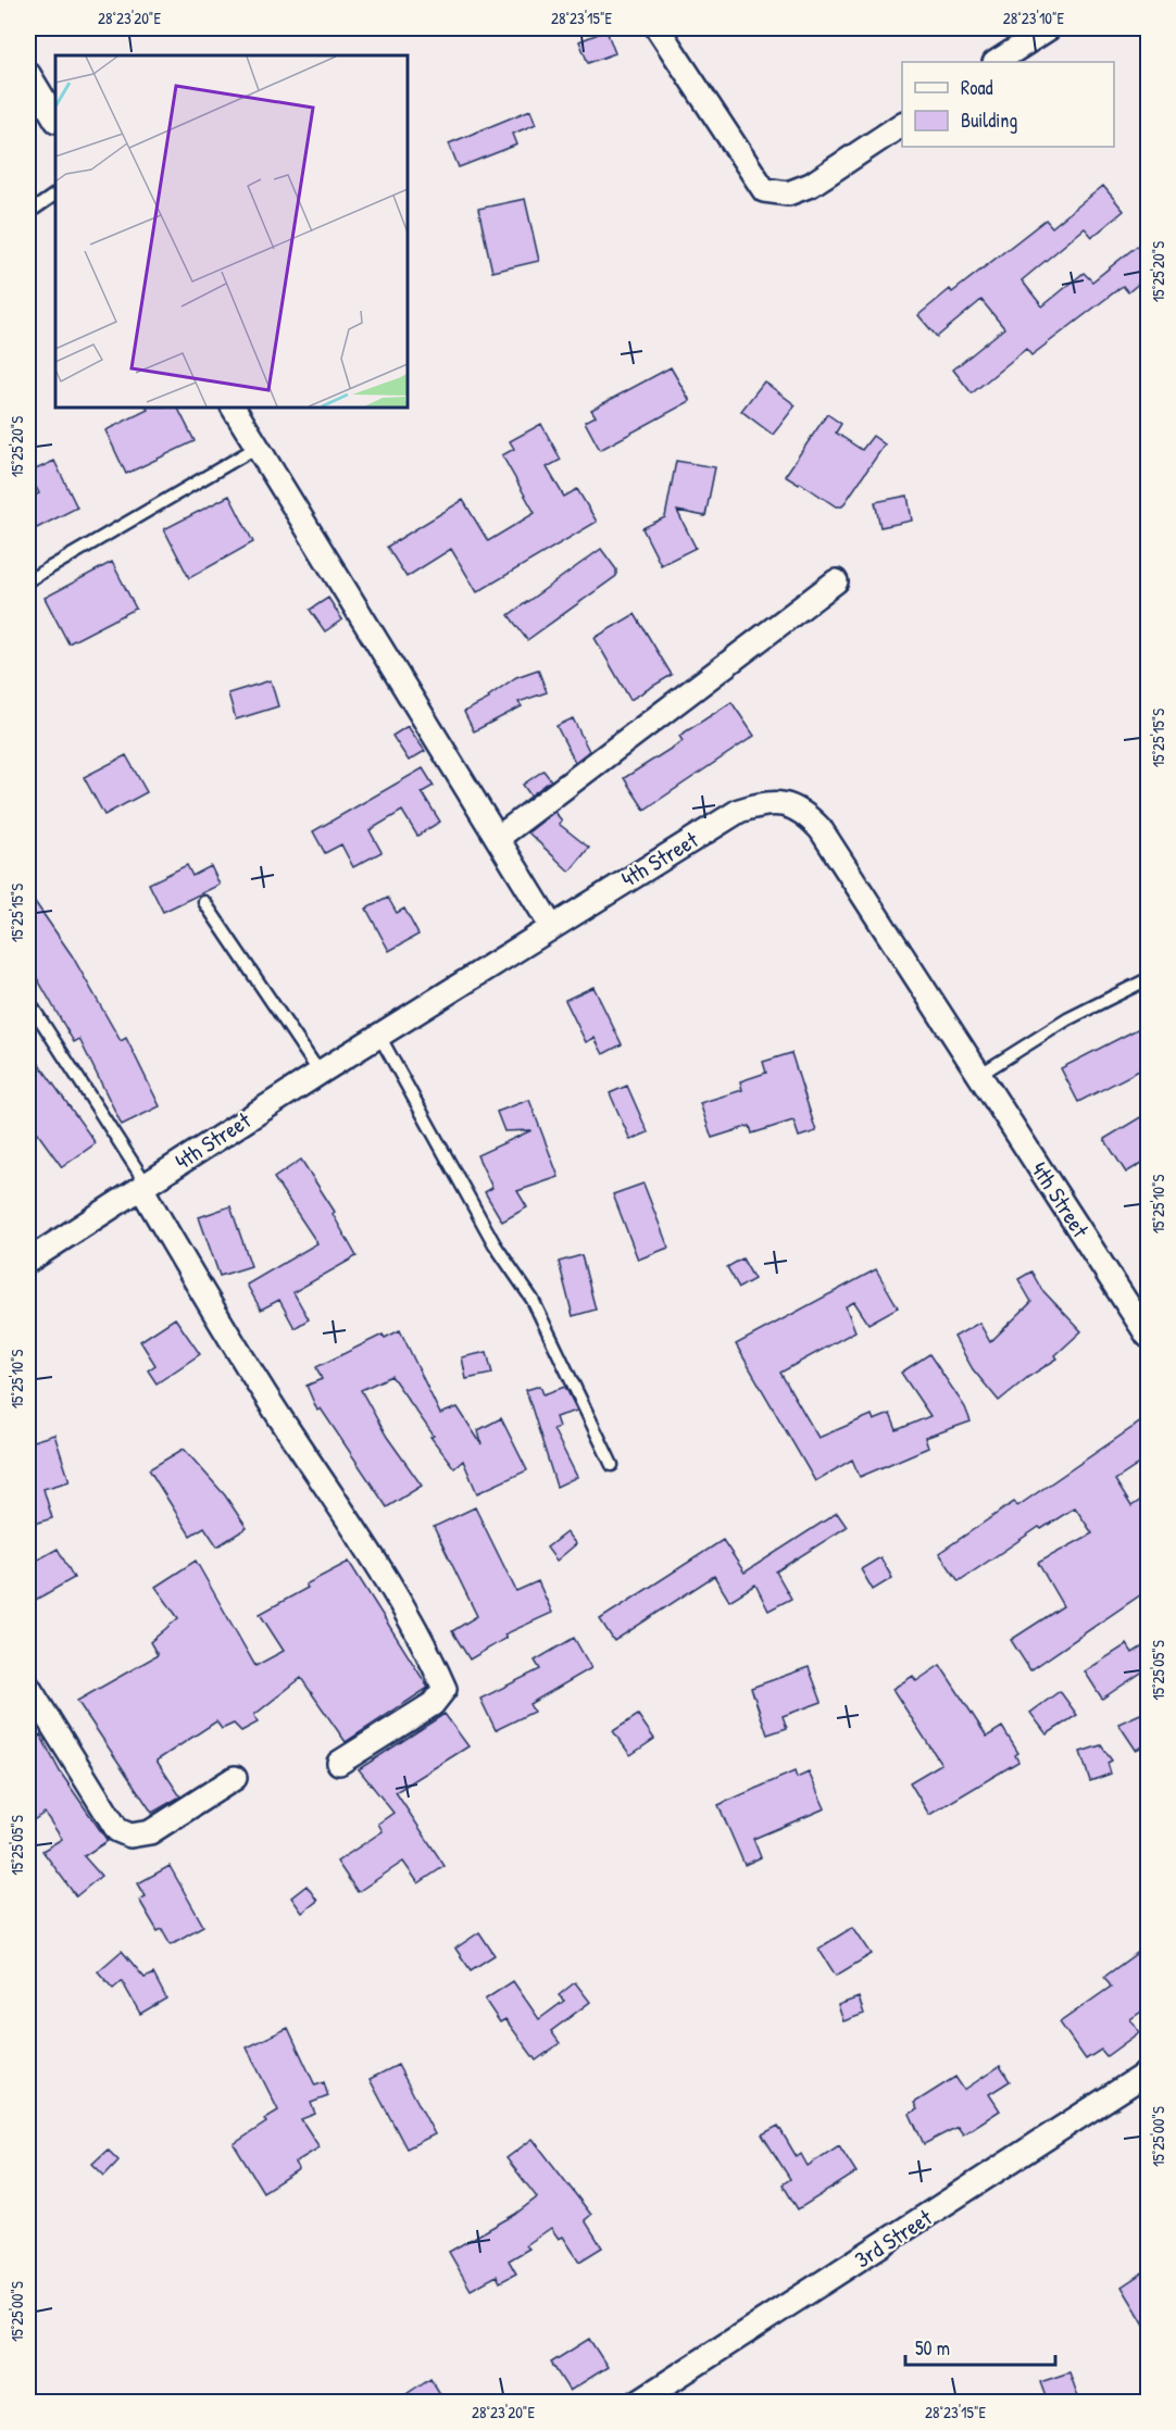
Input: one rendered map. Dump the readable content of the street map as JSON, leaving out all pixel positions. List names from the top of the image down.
{
  "streets": {
    "street": ["4th Street", "3rd Street"]
  },
  "legend": ["Road", "Building"],
  "scale_bar": "50 m",
  "coordinates": [
    "28°23'20\"E",
    "28°23'15\"E",
    "28°23'10\"E",
    "15°25'20\"S",
    "15°25'15\"S",
    "15°25'10\"S",
    "15°25'05\"S",
    "15°25'00\"S"
  ]
}
